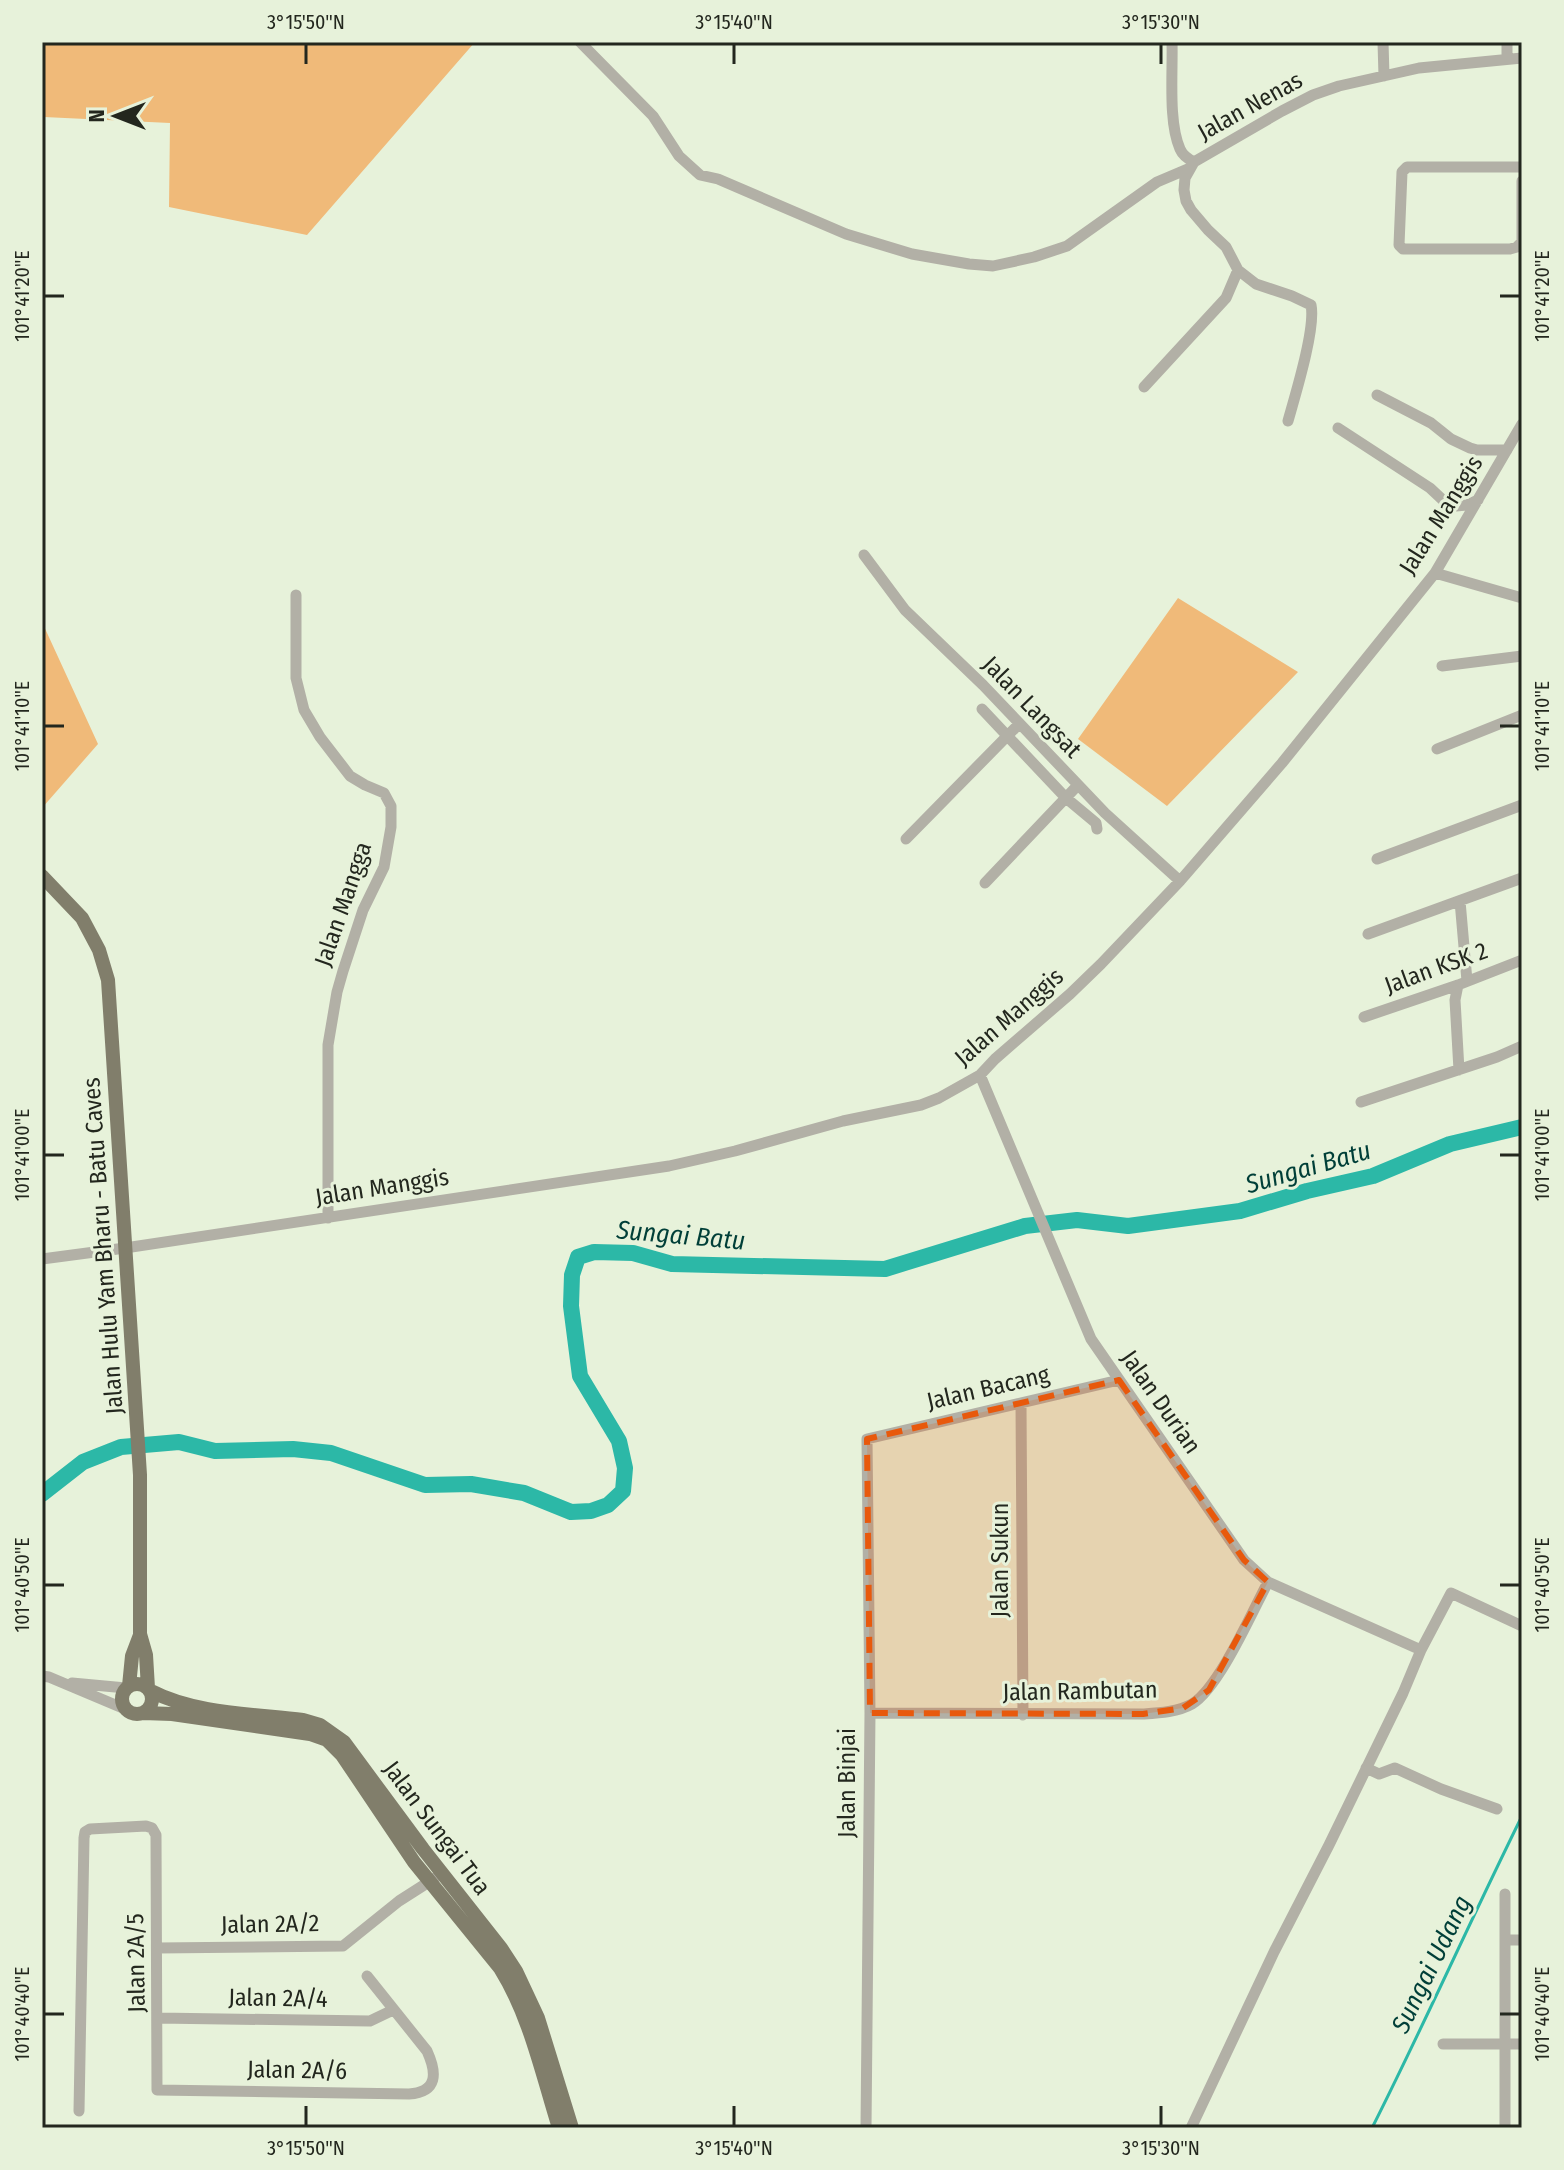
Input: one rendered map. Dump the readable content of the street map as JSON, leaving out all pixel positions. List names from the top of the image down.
{
  "streets": {
    "main road": ["Jalan Hulu Yam Bharu - Batu Caves", "Jalan Sungai Tua"],
    "street": [
      "Jalan Nenas",
      "Jalan Manggis",
      "Jalan Langsat",
      "Jalan Mangga",
      "Jalan KSK 2",
      "Jalan Bacang",
      "Jalan Durian",
      "Jalan Sukun",
      "Jalan Rambutan",
      "Jalan Binjai",
      "Jalan 2A/2",
      "Jalan 2A/5",
      "Jalan 2A/4",
      "Jalan 2A/6"
    ]
  },
  "crossings": [
    ["Jalan Manggis", "Jalan Langsat"],
    ["Jalan Manggis", "Jalan Mangga"],
    ["Jalan Manggis", "Jalan Hulu Yam Bharu - Batu Caves"],
    ["Jalan Manggis", "Jalan Durian"],
    ["Jalan Hulu Yam Bharu - Batu Caves", "Jalan Sungai Tua"],
    ["Jalan Bacang", "Jalan Durian"],
    ["Jalan Bacang", "Jalan Sukun"],
    ["Jalan Bacang", "Jalan Binjai"],
    ["Jalan Durian", "Jalan Rambutan"],
    ["Jalan Sukun", "Jalan Rambutan"],
    ["Jalan Rambutan", "Jalan Binjai"],
    ["Jalan Sungai Tua", "Jalan 2A/2"],
    ["Jalan 2A/2", "Jalan 2A/5"],
    ["Jalan 2A/5", "Jalan 2A/4"],
    ["Jalan 2A/5", "Jalan 2A/6"],
    ["Jalan 2A/4", "Jalan 2A/6"]
  ],
  "water": ["Sungai Batu", "Sungai Udang"],
  "north": "left",
  "coordinates": [
    "3°15'50\"N",
    "3°15'40\"N",
    "3°15'30\"N",
    "101°41'20\"E",
    "101°41'10\"E",
    "101°41'00\"E",
    "101°40'50\"E",
    "101°40'40\"E"
  ]
}
